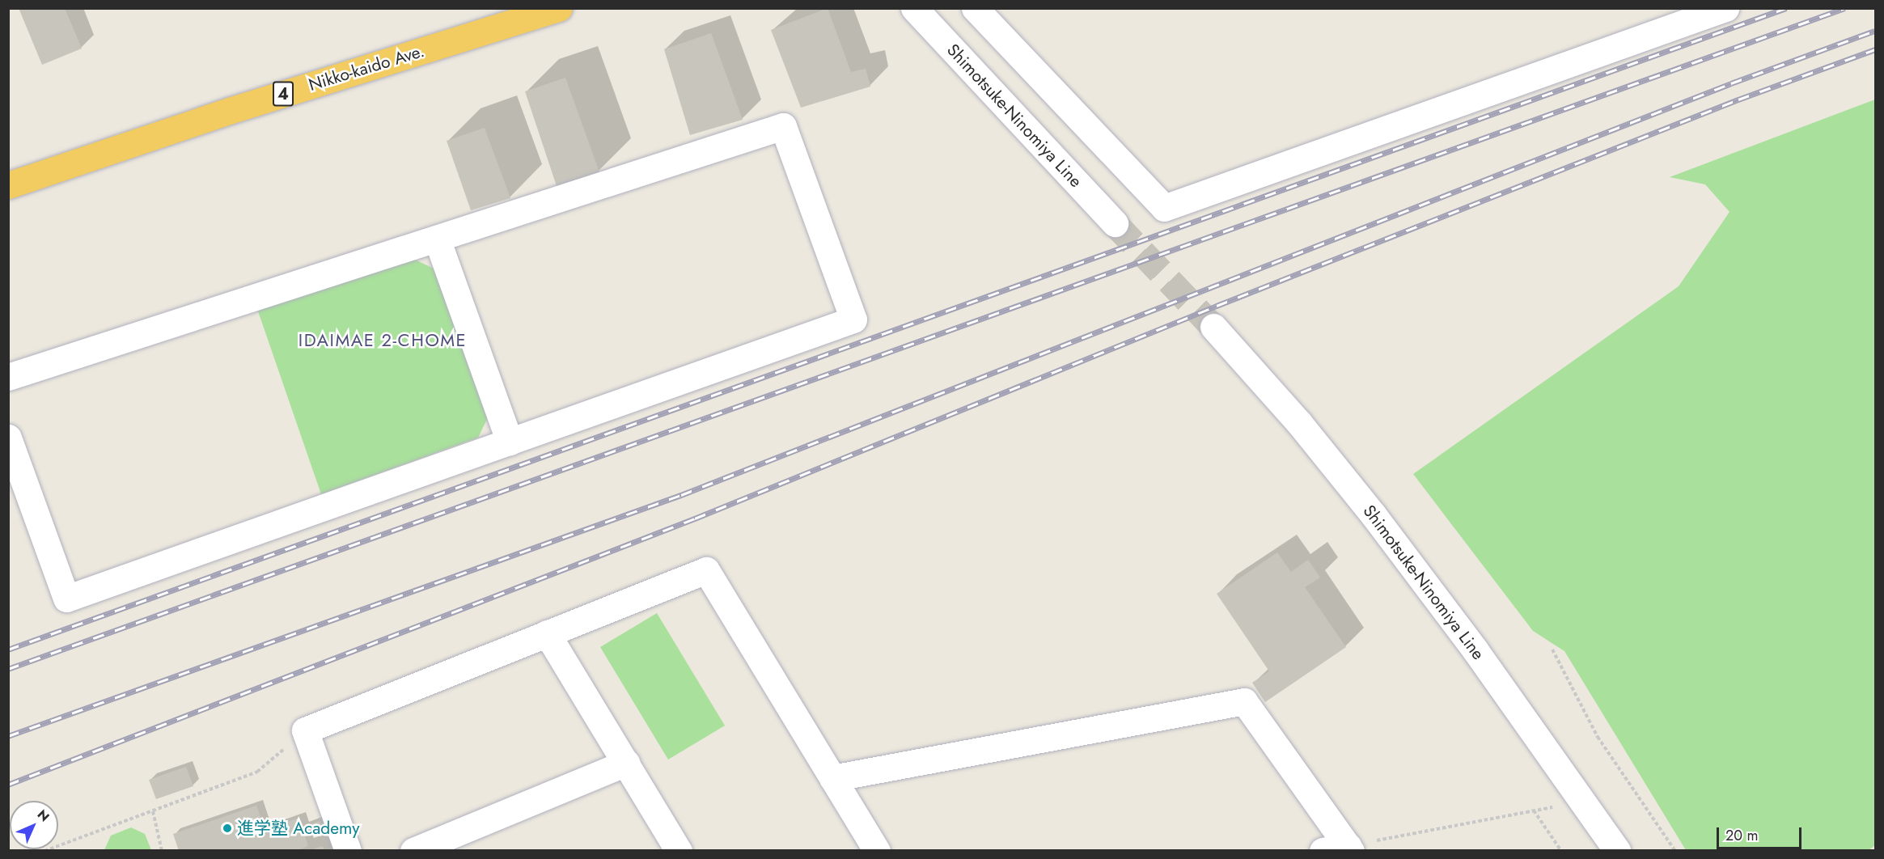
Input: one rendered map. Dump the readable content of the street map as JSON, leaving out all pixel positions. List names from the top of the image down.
{
  "streets": {
    "highway": ["Nikko-kaido Ave.", "4"],
    "street": ["Shimotsuke-Ninomiya Line"]
  },
  "districts": ["IDAIMAE 2-CHOME"],
  "places": ["進学塾 Academy"],
  "scale_bar": "20 m",
  "north": "top right"
}
